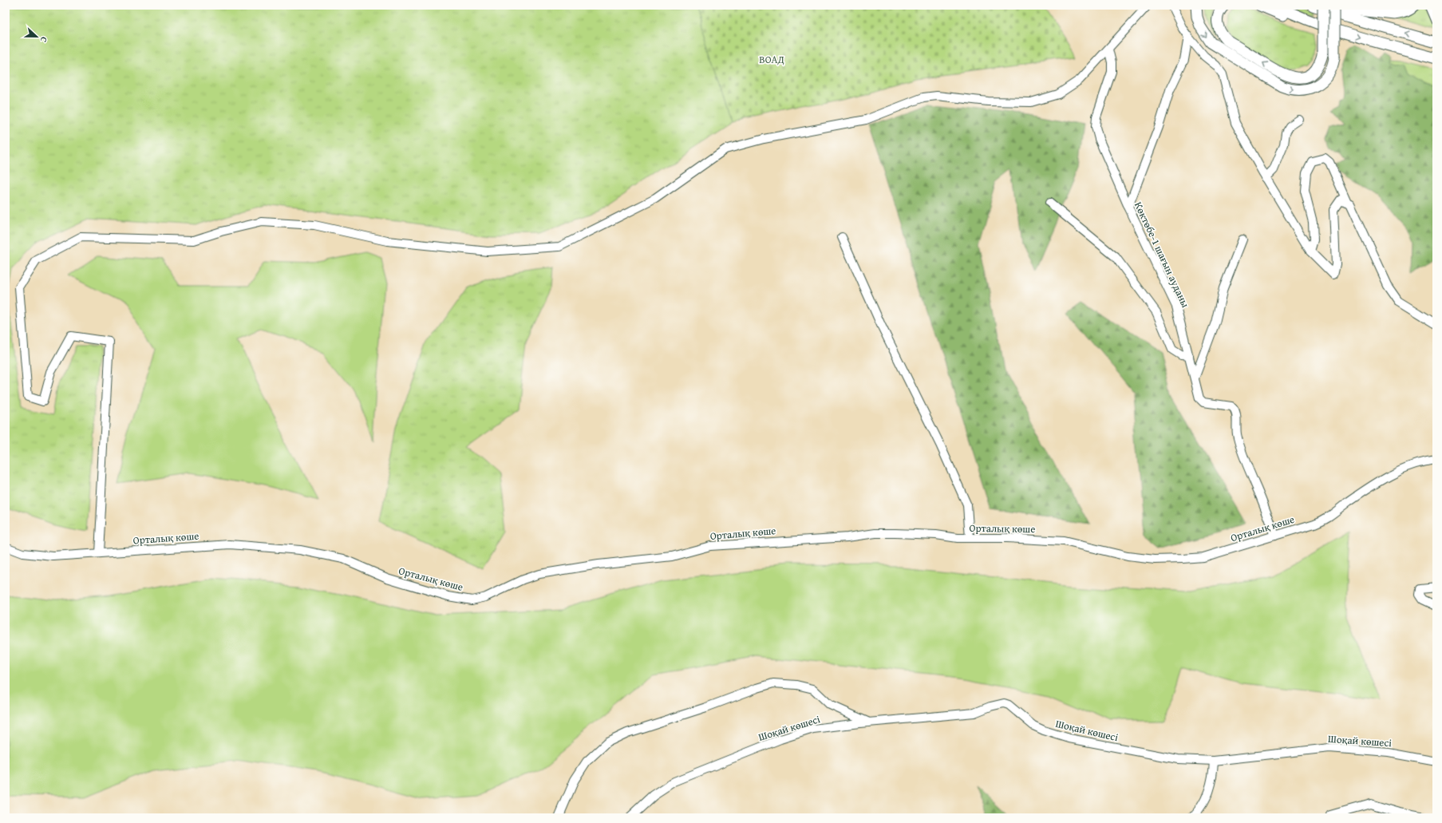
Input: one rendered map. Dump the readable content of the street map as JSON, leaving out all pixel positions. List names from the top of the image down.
{
  "streets": {
    "street": ["Көктөбе-1 шағын ауданы", "Орталық көше", "Шоқай көшесі"]
  },
  "crossings": [
    ["Көктөбе-1 шағын ауданы", "Орталық көше"]
  ],
  "parks": ["ВОАД"],
  "north": "right"
}
